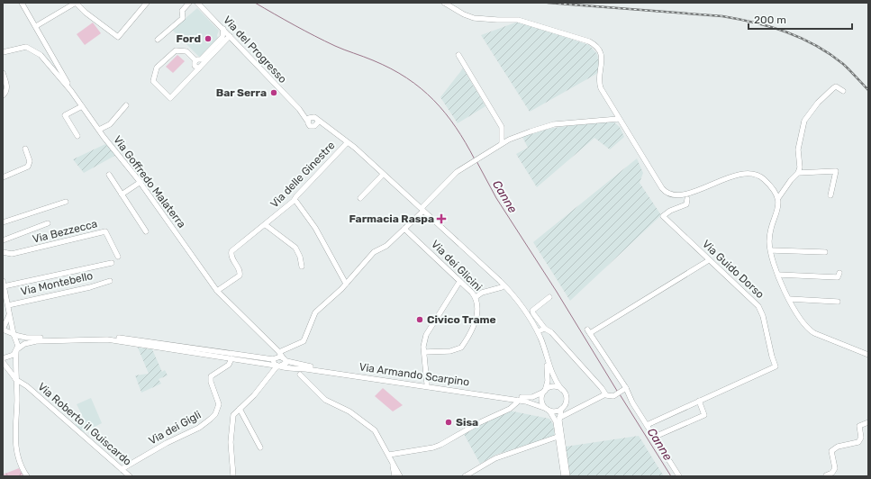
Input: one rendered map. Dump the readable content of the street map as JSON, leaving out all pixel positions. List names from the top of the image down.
{
  "streets": {
    "street": [
      "Via del Progresso",
      "Via delle Ginestre",
      "Via Goffredo Malaterra",
      "Via Bezzecca",
      "Via dei Glicini",
      "Via Guido Dorso",
      "Via Montebello",
      "Via Armando Scarpino",
      "Via Roberto il Guiscardo",
      "Via dei Gigli"
    ]
  },
  "crossings": [
    ["Via delle Ginestre", "Via Goffredo Malaterra"],
    ["Via Goffredo Malaterra", "Via Armando Scarpino"],
    ["Via Armando Scarpino", "Via dei Gigli"],
    ["Via Roberto il Guiscardo", "Via dei Gigli"]
  ],
  "water": ["Canne"],
  "places": {
    "other": [
      "Ford",
      "Bar Serra",
      "Civico Trame",
      "Sisa"
    ],
    "health": ["Farmacia Raspa"]
  },
  "scale_bar": "200 m"
}
